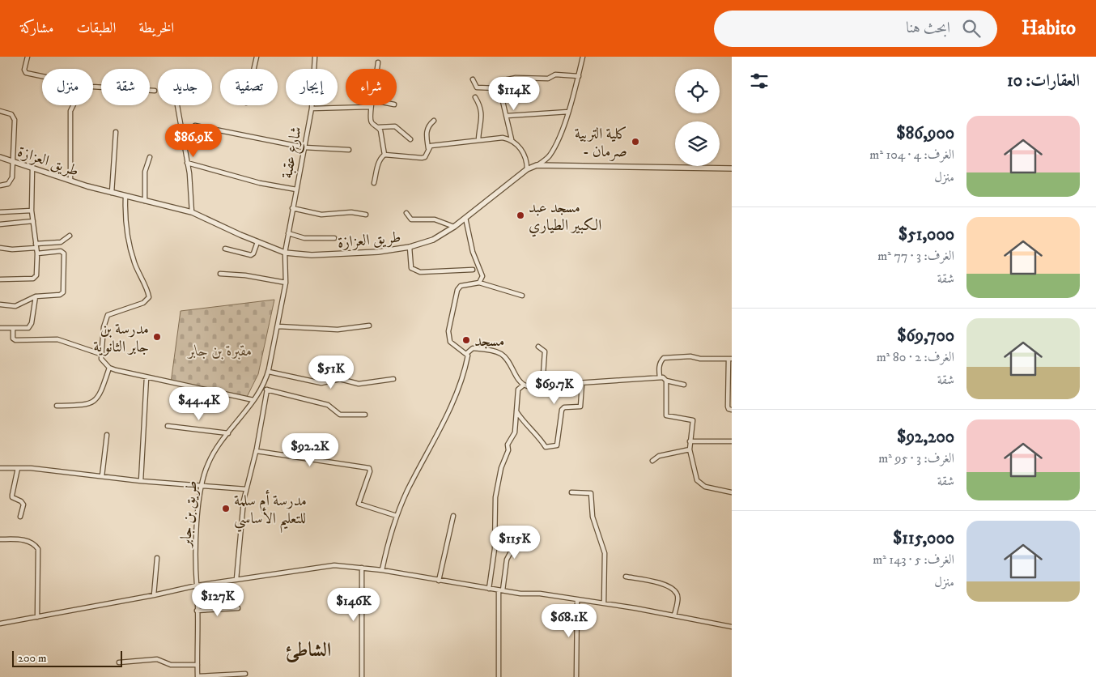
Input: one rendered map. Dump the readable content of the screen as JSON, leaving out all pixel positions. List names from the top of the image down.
{
  "streets": {
    "street": ["شارع عقبة", "طريق العزازة", "طريق بن جابر"]
  },
  "crossings": [
    ["شارع عقبة", "طريق العزازة"],
    ["شارع عقبة", "طريق بن جابر"],
    ["طريق العزازة", "طريق بن جابر"]
  ],
  "districts": ["الشاطئ"],
  "parks": ["مقبرة بن جابر"],
  "places": [
    "كلية التربية - صرمان",
    "مسجد عبد الكبير الطياري",
    "مدرسة بن جابر الثانوية",
    "مسجد",
    "مدرسة أم سلمة للتعليم الأساسي"
  ],
  "scale_bar": "200 m",
  "page": {
    "header": "Habito",
    "search": "ابحث هنا",
    "nav": ["الخريطة", "الطبقات", "مشاركة"],
    "heading": "العقارات: 10",
    "chip": [
      "شراء",
      "إيجار",
      "تصفية",
      "جديد",
      "شقة",
      "منزل"
    ],
    "price": [
      "$114K",
      "$86.9K",
      "$51K",
      "$69.7K",
      "$44.4K",
      "$92.2K",
      "$115K",
      "$127K",
      "$146K",
      "$68.1K"
    ],
    "list": [
      {
        "name": "$86,900",
        "note": "الغرف: 4 · 104 m² · منزل"
      },
      {
        "name": "$51,000",
        "note": "الغرف: 3 · 77 m² · شقة"
      },
      {
        "name": "$69,700",
        "note": "الغرف: 2 · 80 m² · شقة"
      },
      {
        "name": "$92,200",
        "note": "الغرف: 3 · 95 m² · شقة"
      },
      {
        "name": "$115,000",
        "note": "الغرف: 5 · 143 m² · منزل"
      }
    ],
    "scale": "200 m"
  }
}
